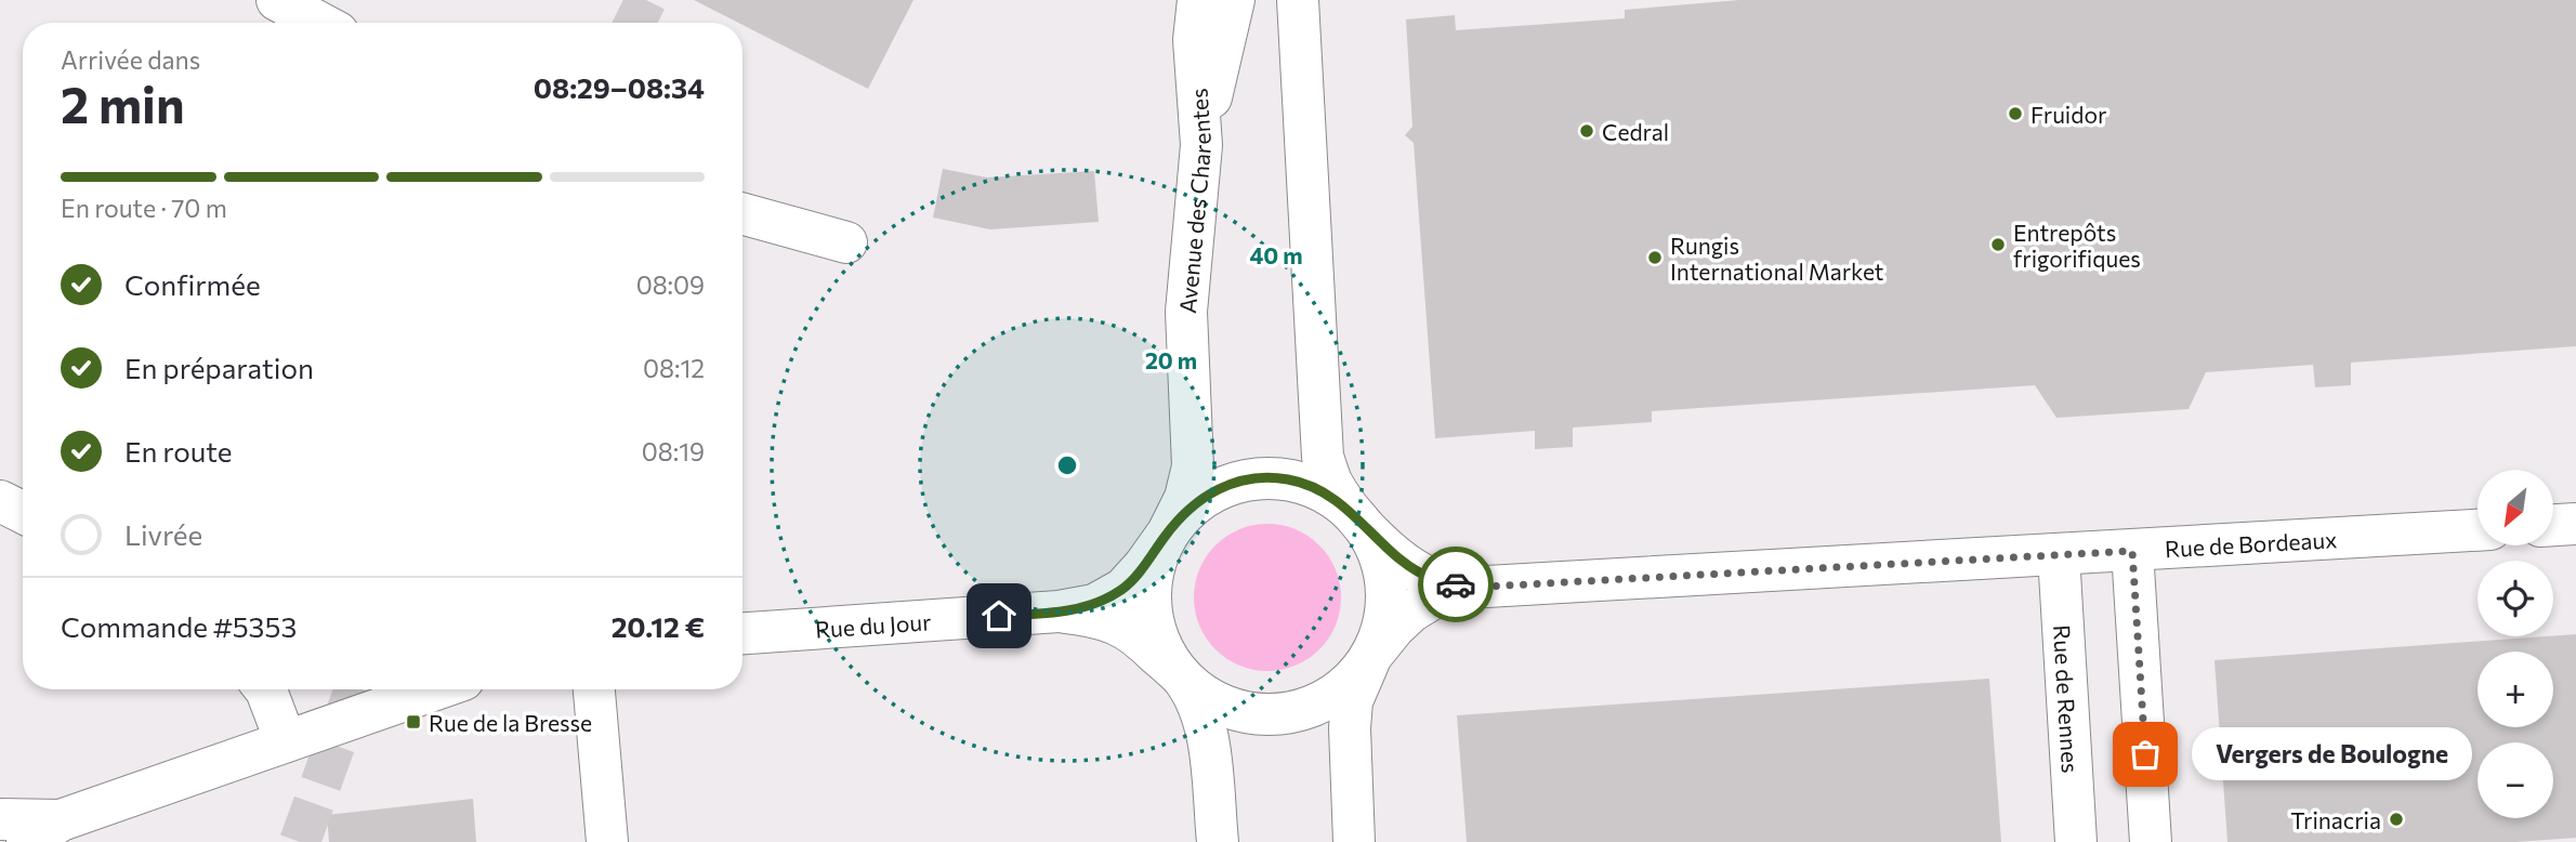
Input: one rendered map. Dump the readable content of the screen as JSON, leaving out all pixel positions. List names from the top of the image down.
{
  "streets": {
    "street": [
      "Avenue des Charentes",
      "Rue de Bordeaux",
      "Rue du Jour",
      "Rue de Rennes"
    ]
  },
  "crossings": [
    ["Avenue des Charentes", "Rue de Bordeaux"],
    ["Avenue des Charentes", "Rue du Jour"],
    ["Rue de Bordeaux", "Rue du Jour"],
    ["Rue de Bordeaux", "Rue de Rennes"]
  ],
  "places": {
    "other": [
      "Fruidor",
      "Cedral",
      "Entrepôts frigorifiques",
      "Rungis International Market",
      "Vergers de Boulogne",
      "Trinacria"
    ],
    "transit": ["Rue de la Bresse"]
  },
  "north": "bottom left",
  "page": {
    "heading": ["2 min", "Arrivée dans", "08:29–08:34"],
    "panel": ["Commande #5353", "20.12 €"],
    "bar": "En route · 70 m",
    "list": [
      ["Confirmée", "08:09"],
      ["En préparation", "08:12"],
      ["En route", "08:19"],
      "Livrée"
    ],
    "map_buttons": ["+", "−"],
    "bubble": "Vergers de Boulogne"
  },
  "rings": ["40 m", "20 m"]
}
